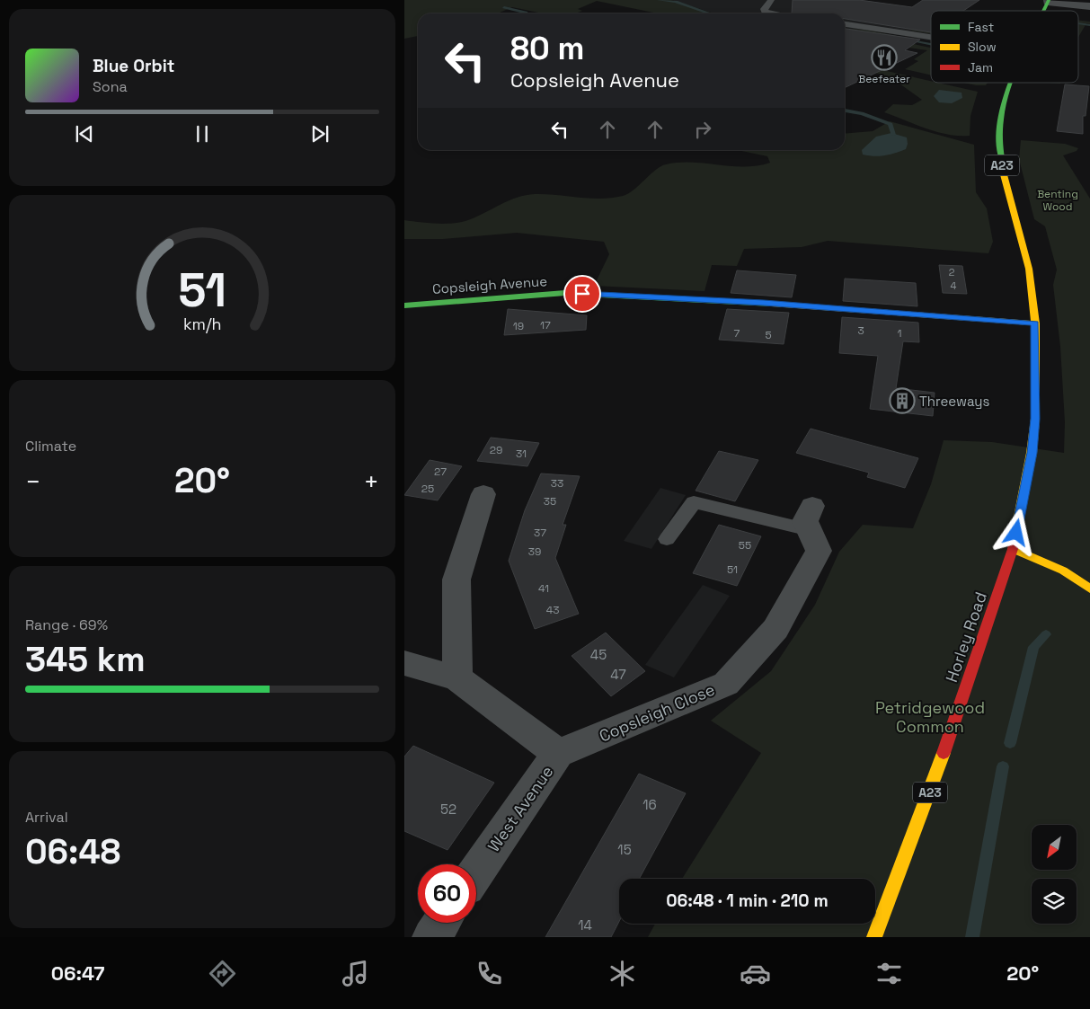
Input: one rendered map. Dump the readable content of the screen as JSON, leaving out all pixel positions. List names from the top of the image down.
{
  "streets": {
    "main road": ["A23", "Copsleigh Avenue", "Horley Road"],
    "street": ["Copsleigh Close", "West Avenue"]
  },
  "crossings": [
    ["A23", "Copsleigh Avenue"],
    ["A23", "Horley Road"],
    ["Copsleigh Close", "West Avenue"]
  ],
  "parks": ["Benting Wood", "Petridgewood Common"],
  "places": {
    "restaurant": ["Beefeater"],
    "building": ["Threeways"]
  },
  "house_numbers": [
    "2",
    "4",
    "17",
    "19",
    "3",
    "7",
    "1",
    "5",
    "29",
    "31",
    "27",
    "33",
    "25",
    "35",
    "37",
    "55",
    "39",
    "51",
    "41",
    "43",
    "45",
    "47",
    "16",
    "52",
    "15",
    "14"
  ],
  "legend": ["Fast", "Slow", "Jam"],
  "north": "bottom left",
  "page": {
    "turn": ["80 m", "Copsleigh Avenue"],
    "song": ["Blue Orbit", "Sona"],
    "tile": [
      "Climate",
      ["Range · 69%", "345 km"],
      ["Arrival", "06:48"]
    ],
    "heat": ["−", "20°", "+"],
    "limit": "60",
    "trip": "06:48 · 1 min · 210 m",
    "tabs": ["06:47", "20°"],
    "gauge": ["51", "km/h"]
  }
}
